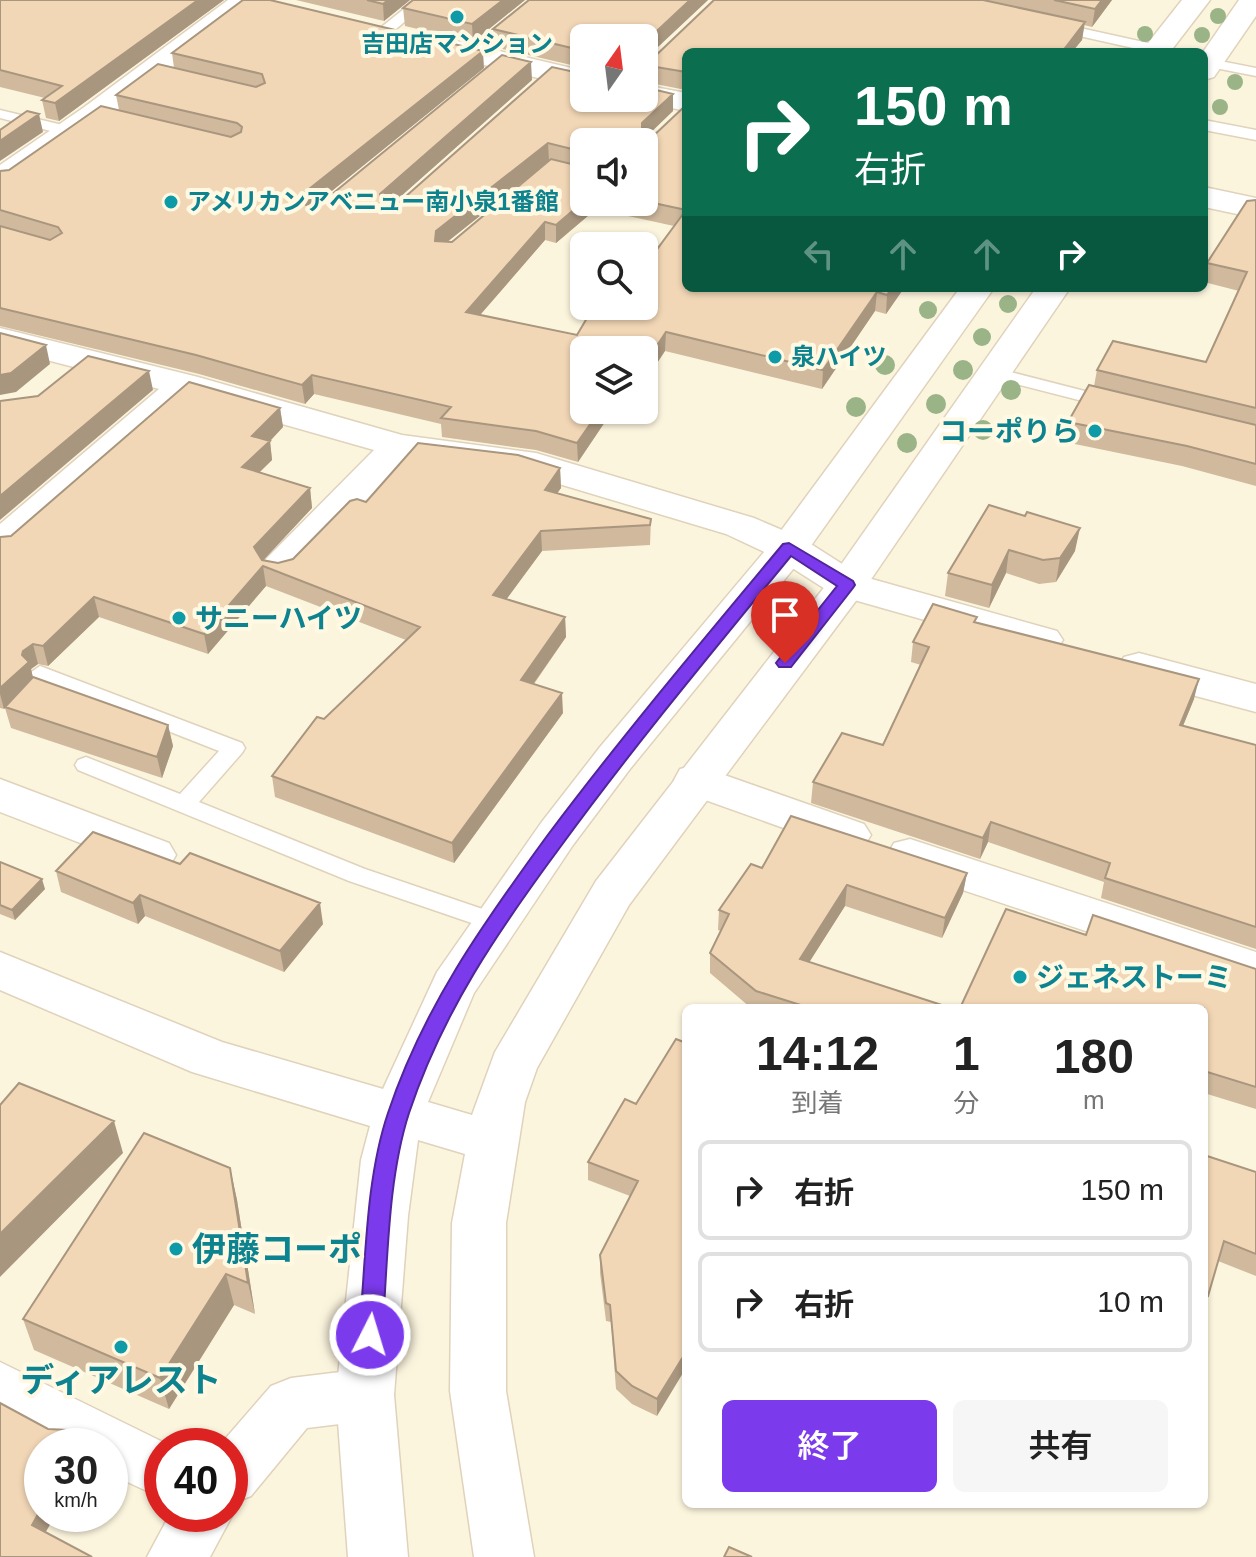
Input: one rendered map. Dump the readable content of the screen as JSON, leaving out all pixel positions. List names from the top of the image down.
{
  "places": [
    "吉田店マンション",
    "アメリカンアベニュー南小泉1番館",
    "泉ハイツ",
    "コーポりら",
    "サニーハイツ",
    "ジェネストーミ",
    "伊藤コーポ",
    "ディアレスト"
  ],
  "north": "top",
  "page": {
    "turn": ["150 m", "右折"],
    "eta": [
      "14:12",
      "到着",
      "1",
      "分",
      "180",
      "m"
    ],
    "list": [
      {
        "name": "右折",
        "value": "150 m"
      },
      {
        "name": "右折",
        "value": "10 m"
      }
    ],
    "buttons": ["終了", "共有"],
    "speed": "30 km/h",
    "limit": "40"
  }
}
